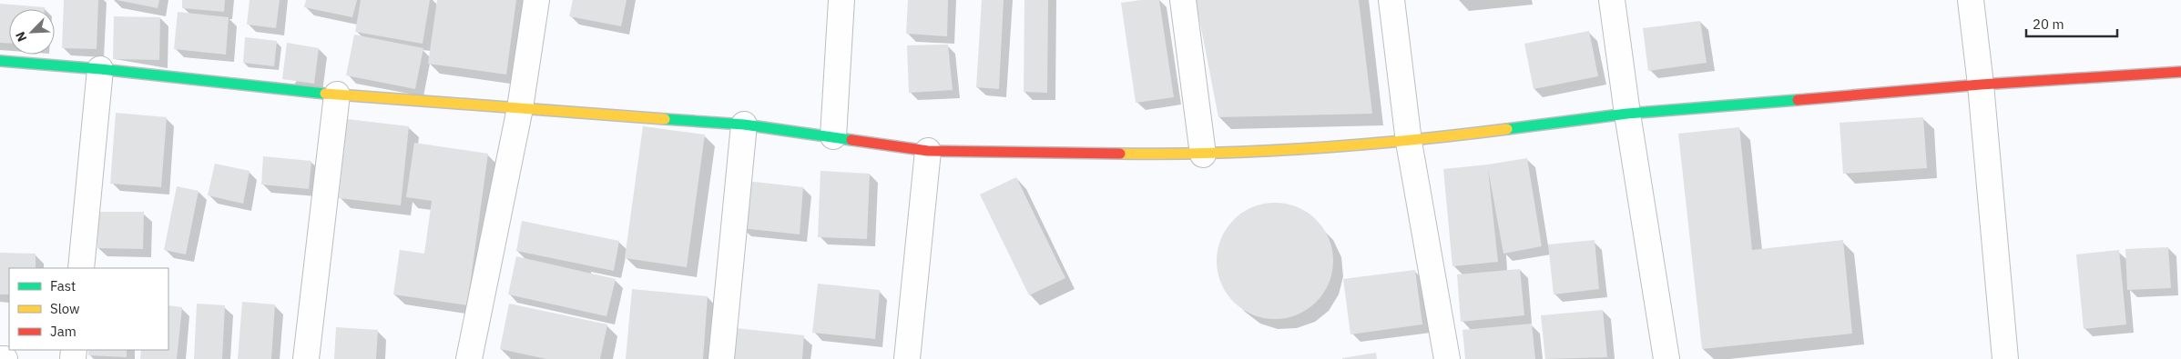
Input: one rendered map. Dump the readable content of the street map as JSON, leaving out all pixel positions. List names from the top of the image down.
{
  "legend": ["Fast", "Slow", "Jam"],
  "scale_bar": "20 m",
  "north": "bottom left"
}
